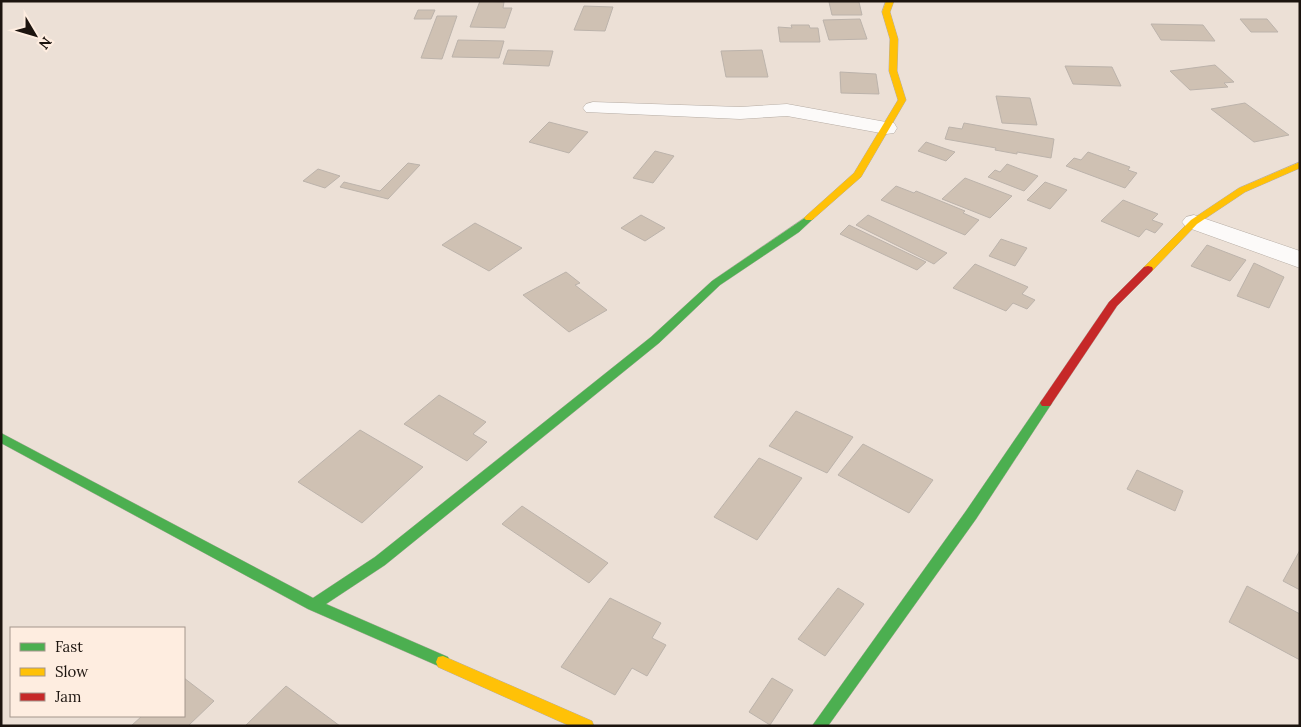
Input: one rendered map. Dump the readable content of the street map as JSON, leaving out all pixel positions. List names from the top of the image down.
{
  "legend": ["Fast", "Slow", "Jam"],
  "north": "bottom right"
}
